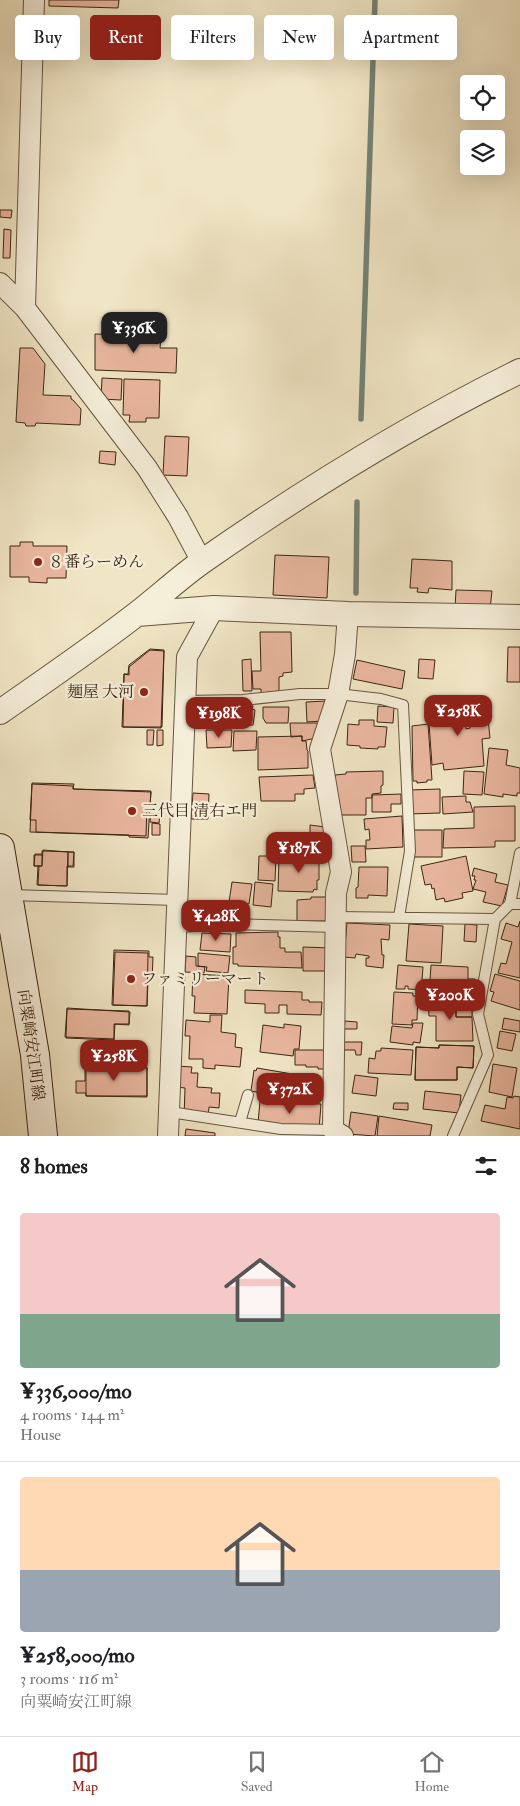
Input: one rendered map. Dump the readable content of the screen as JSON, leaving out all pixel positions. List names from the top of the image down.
{
  "streets": {
    "main road": ["向粟崎安江町線"]
  },
  "places": [
    "８番らーめん",
    "麺屋 大河",
    "三代目 清右エ門",
    "ファミリーマート"
  ],
  "page": {
    "chip": [
      "Buy",
      "Rent",
      "Filters",
      "New",
      "Apartment"
    ],
    "price": [
      "¥336K",
      "¥258K",
      "¥198K",
      "¥187K",
      "¥428K",
      "¥200K",
      "¥258K",
      "¥372K"
    ],
    "heading": "8 homes",
    "list": [
      {
        "name": "¥336,000/mo",
        "note": "4 rooms · 144 m² · House"
      },
      {
        "name": "¥258,000/mo",
        "note": "3 rooms · 116 m² · 向粟崎安江町線"
      }
    ],
    "tabs": ["Map", "Saved", "Home"]
  }
}
